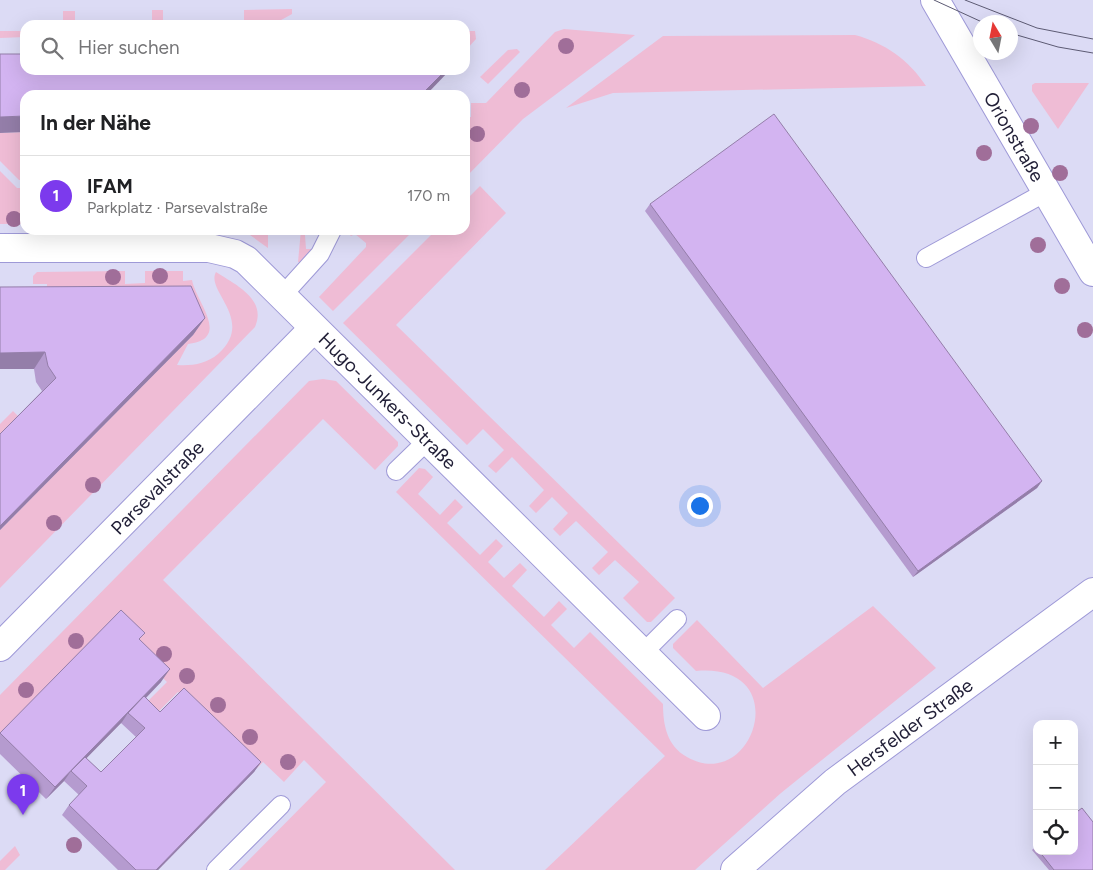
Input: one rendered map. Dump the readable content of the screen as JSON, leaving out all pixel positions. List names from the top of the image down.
{
  "streets": {
    "street": [
      "Orionstraße",
      "Hugo-Junkers-Straße",
      "Parsevalstraße",
      "Hersfelder Straße"
    ]
  },
  "crossings": [
    ["Hugo-Junkers-Straße", "Parsevalstraße"]
  ],
  "north": "top",
  "page": {
    "search": "Hier suchen",
    "heading": "In der Nähe",
    "list": [
      {
        "mark": "1",
        "name": "IFAM",
        "note": "Parkplatz · Parsevalstraße",
        "value": "170 m"
      }
    ],
    "map_buttons": ["+", "−"],
    "pins": "1"
  }
}
